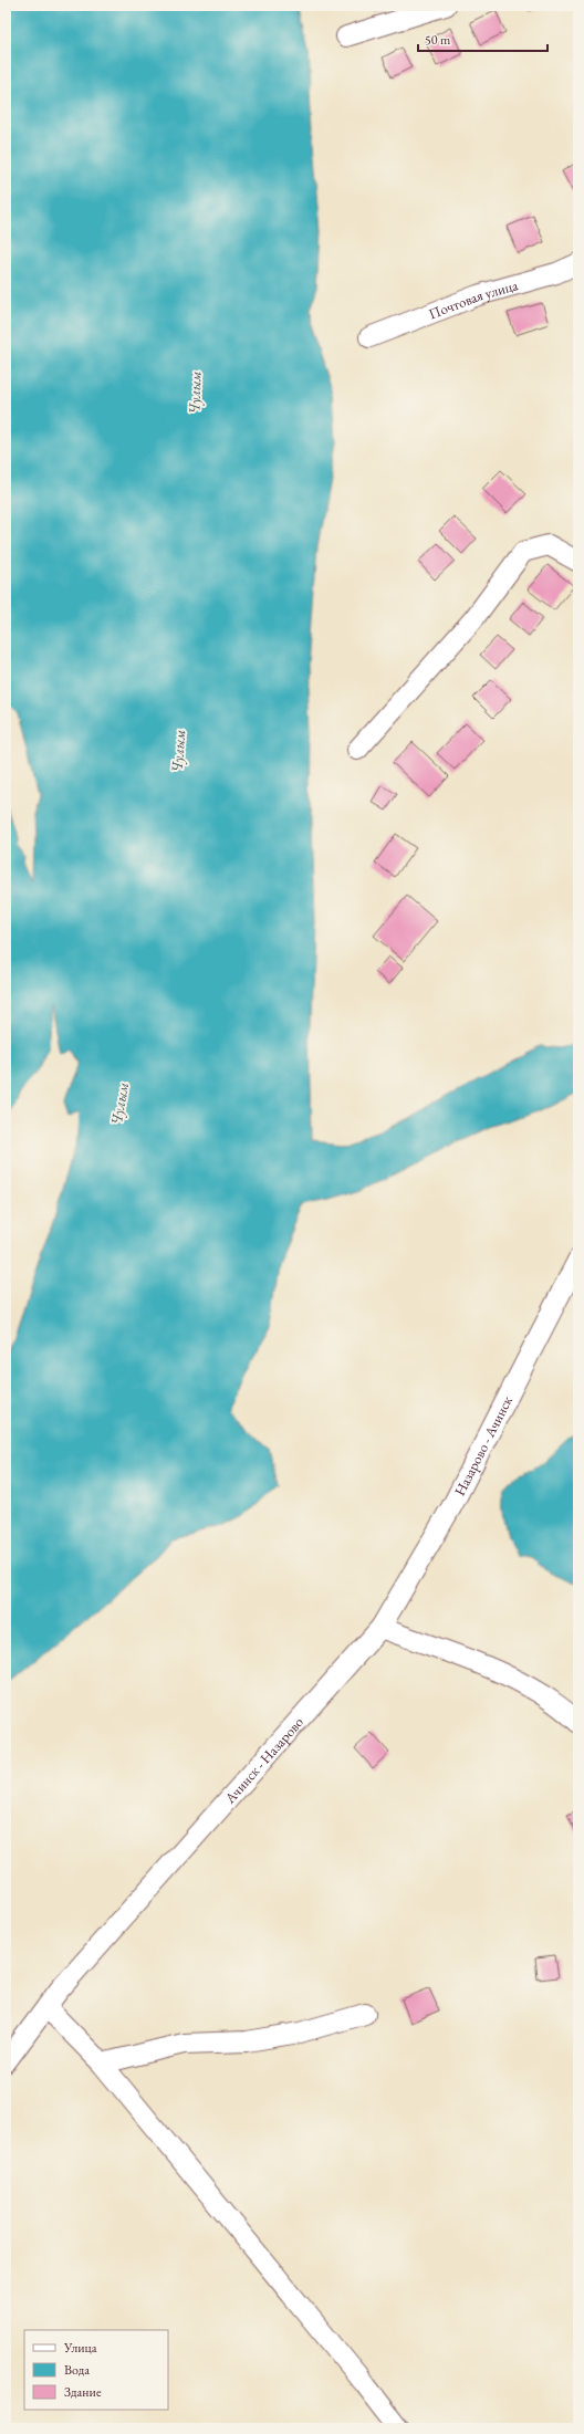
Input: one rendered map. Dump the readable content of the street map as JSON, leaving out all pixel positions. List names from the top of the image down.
{
  "streets": {
    "street": ["Почтовая улица", "Назарово - Ачинск", "Ачинск - Назарово"]
  },
  "crossings": [
    ["Назарово - Ачинск", "Ачинск - Назарово"]
  ],
  "water": ["Чулым"],
  "legend": ["Улица", "Вода", "Здание"],
  "scale_bar": "50 m"
}
